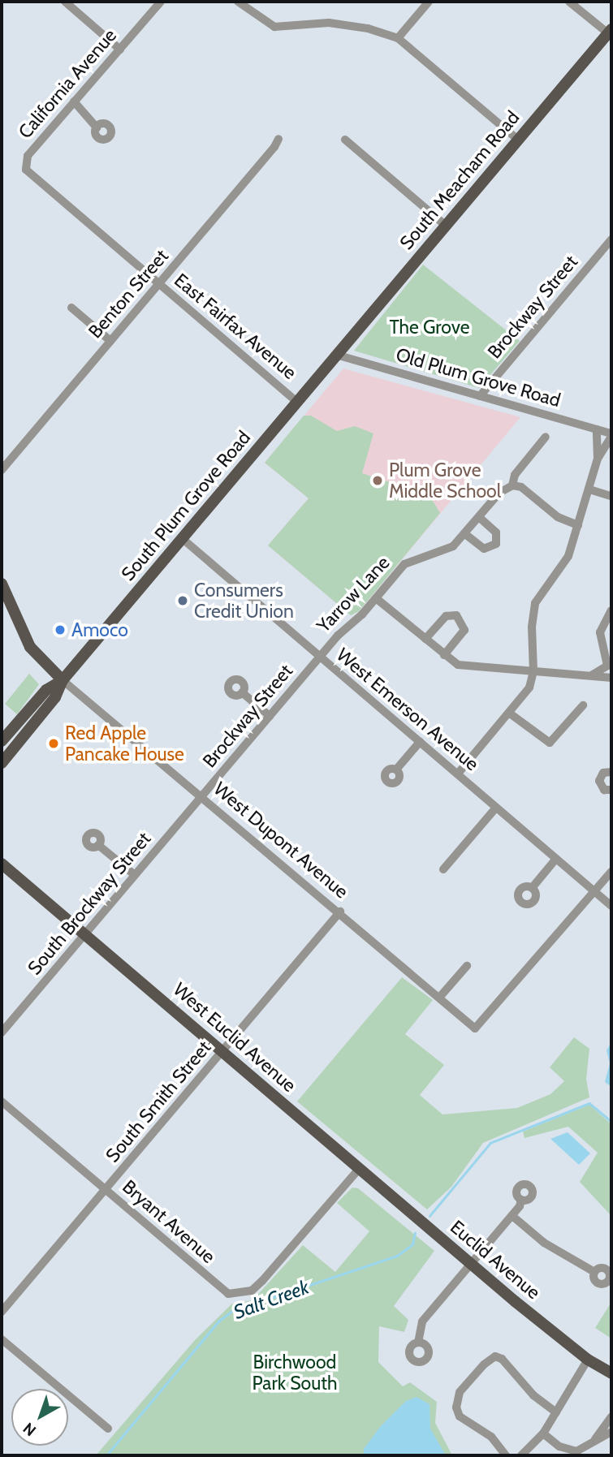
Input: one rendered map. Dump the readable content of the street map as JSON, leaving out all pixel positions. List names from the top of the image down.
{
  "streets": {
    "main road": [
      "South Meacham Road",
      "South Plum Grove Road",
      "West Euclid Avenue",
      "Euclid Avenue"
    ],
    "street": [
      "California Avenue",
      "Benton Street",
      "Brockway Street",
      "East Fairfax Avenue",
      "Old Plum Grove Road",
      "Yarrow Lane",
      "West Emerson Avenue",
      "West Dupont Avenue",
      "South Brockway Street",
      "South Smith Street",
      "Bryant Avenue"
    ]
  },
  "crossings": [
    ["California Avenue", "East Fairfax Avenue"],
    ["South Meacham Road", "Old Plum Grove Road"],
    ["South Meacham Road", "South Plum Grove Road"],
    ["Benton Street", "East Fairfax Avenue"],
    ["Brockway Street", "Old Plum Grove Road"],
    ["Brockway Street", "Yarrow Lane"],
    ["Brockway Street", "West Emerson Avenue"],
    ["Brockway Street", "West Dupont Avenue"],
    ["Brockway Street", "South Brockway Street"],
    ["East Fairfax Avenue", "South Plum Grove Road"],
    ["Old Plum Grove Road", "South Plum Grove Road"],
    ["South Plum Grove Road", "West Emerson Avenue"],
    ["South Plum Grove Road", "West Dupont Avenue"],
    ["Yarrow Lane", "West Emerson Avenue"],
    ["West Emerson Avenue", "West Dupont Avenue"],
    ["West Dupont Avenue", "South Brockway Street"],
    ["West Dupont Avenue", "South Smith Street"],
    ["South Brockway Street", "West Euclid Avenue"],
    ["West Euclid Avenue", "South Smith Street"],
    ["West Euclid Avenue", "Bryant Avenue"],
    ["West Euclid Avenue", "Euclid Avenue"],
    ["South Smith Street", "Bryant Avenue"],
    ["Bryant Avenue", "Euclid Avenue"]
  ],
  "water": ["Salt Creek"],
  "parks": ["The Grove", "Birchwood Park South"],
  "places": [
    "Plum Grove Middle School",
    "Consumers Credit Union",
    "Amoco",
    "Red Apple Pancake House"
  ],
  "north": "bottom left"
}
